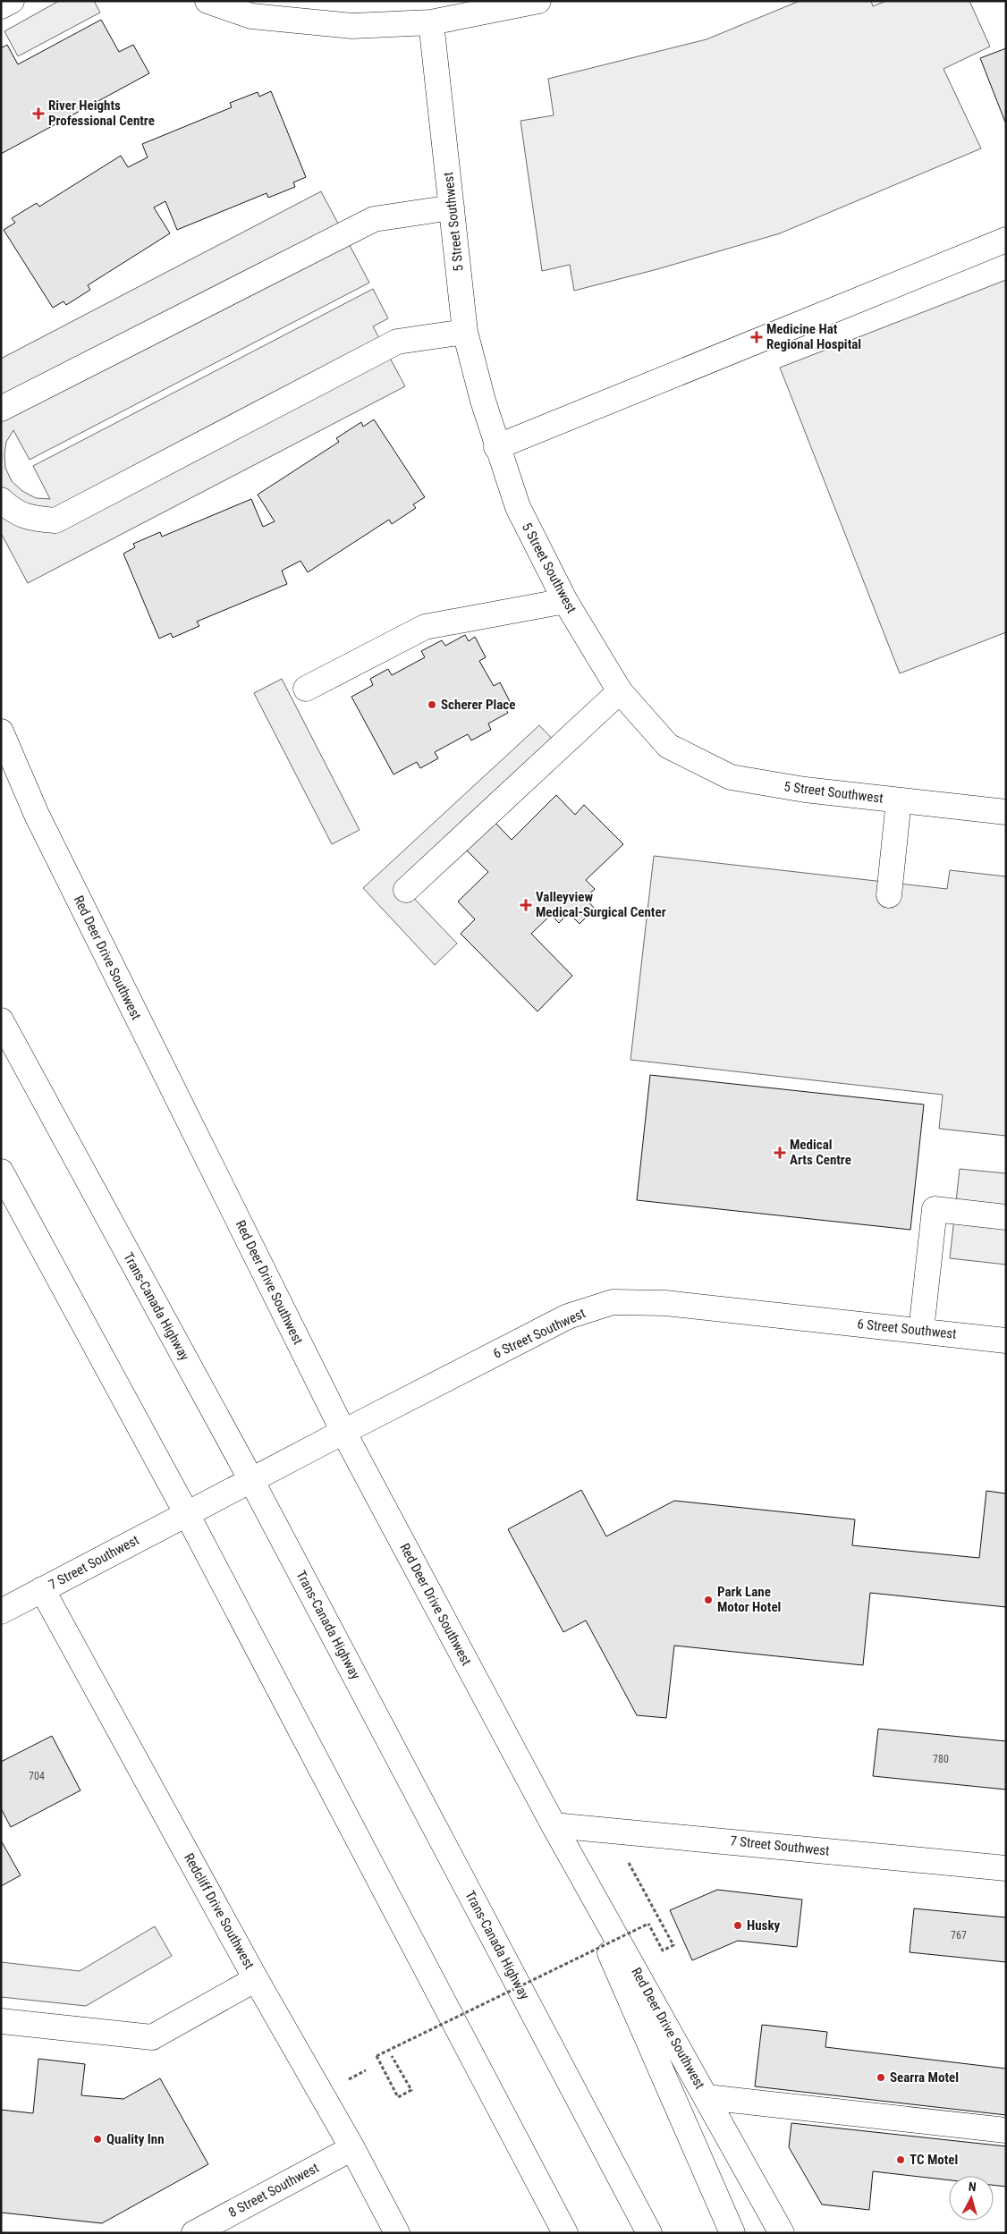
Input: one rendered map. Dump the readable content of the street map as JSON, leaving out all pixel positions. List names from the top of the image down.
{
  "streets": {
    "main road": [
      "5 Street Southwest",
      "Red Deer Drive Southwest",
      "Trans-Canada Highway",
      "6 Street Southwest",
      "7 Street Southwest",
      "Redcliff Drive Southwest",
      "8 Street Southwest"
    ]
  },
  "crossings": [
    ["Red Deer Drive Southwest", "6 Street Southwest"],
    ["Red Deer Drive Southwest", "7 Street Southwest"],
    ["Trans-Canada Highway", "6 Street Southwest"],
    ["6 Street Southwest", "7 Street Southwest"],
    ["7 Street Southwest", "Redcliff Drive Southwest"],
    ["Redcliff Drive Southwest", "8 Street Southwest"]
  ],
  "places": {
    "health": [
      "River Heights Professional Centre",
      "Medicine Hat Regional Hospital",
      "Valleyview Medical-Surgical Center",
      "Medical Arts Centre"
    ],
    "other": [
      "Scherer Place",
      "Park Lane Motor Hotel",
      "Husky",
      "Searra Motel",
      "Quality Inn",
      "TC Motel"
    ]
  },
  "house_numbers": ["780", "704", "767"],
  "north": "top"
}
